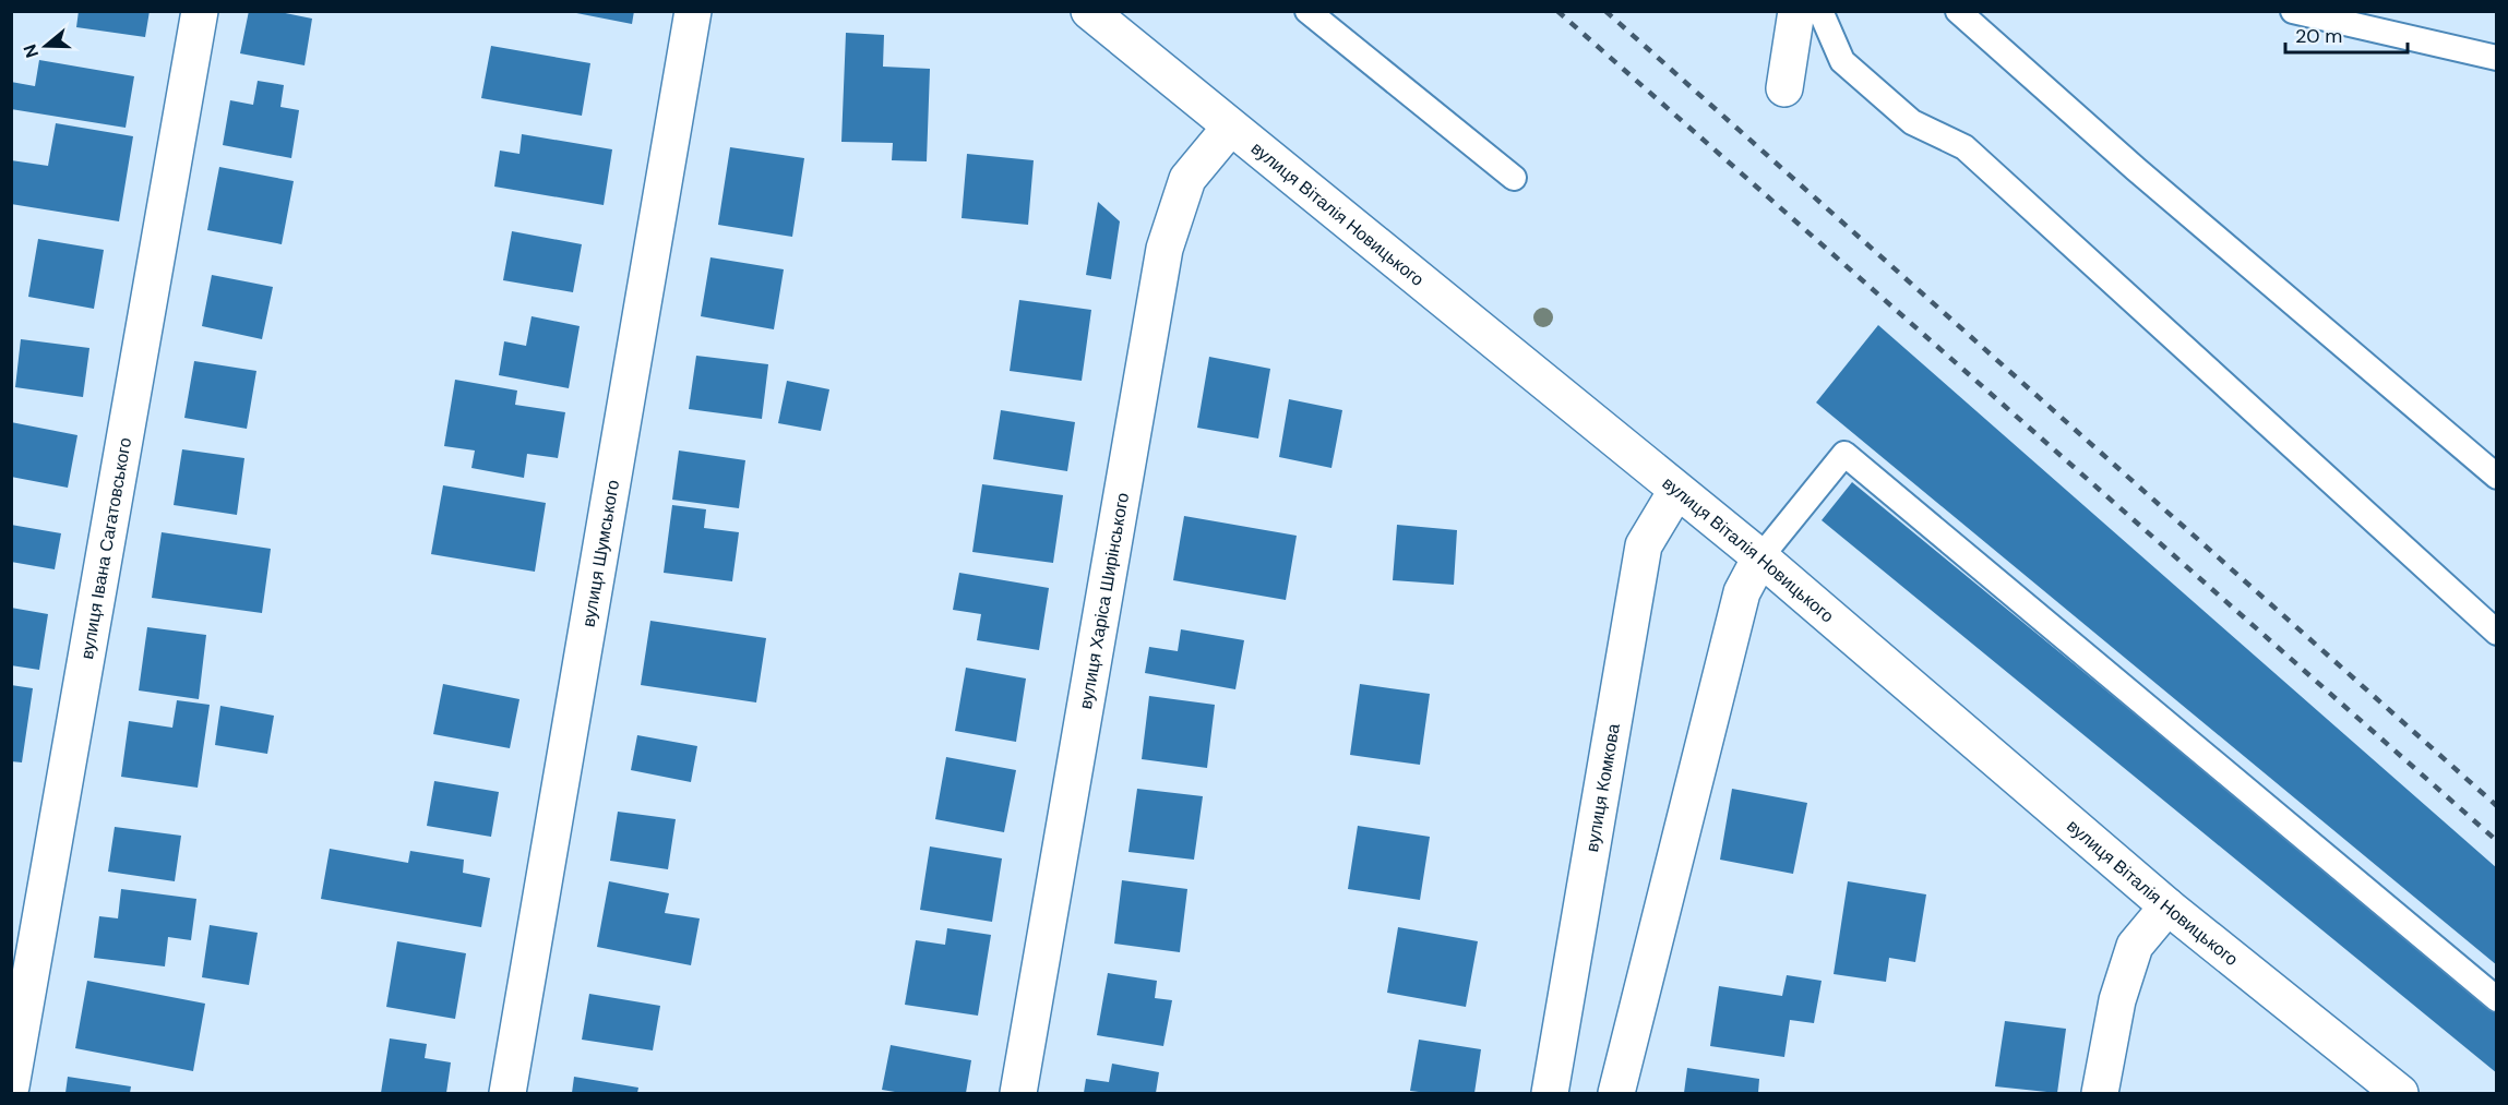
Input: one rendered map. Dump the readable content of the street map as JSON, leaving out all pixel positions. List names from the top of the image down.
{
  "streets": {
    "street": [
      "вулиця Віталія Новицького",
      "вулиця Івана Сагатовського",
      "вулиця Шумського",
      "вулиця Харіса Ширінського",
      "вулиця Комкова"
    ]
  },
  "crossings": [
    ["вулиця Віталія Новицького", "вулиця Харіса Ширінського"],
    ["вулиця Віталія Новицького", "вулиця Комкова"]
  ],
  "scale_bar": "20 m",
  "north": "left"
}
